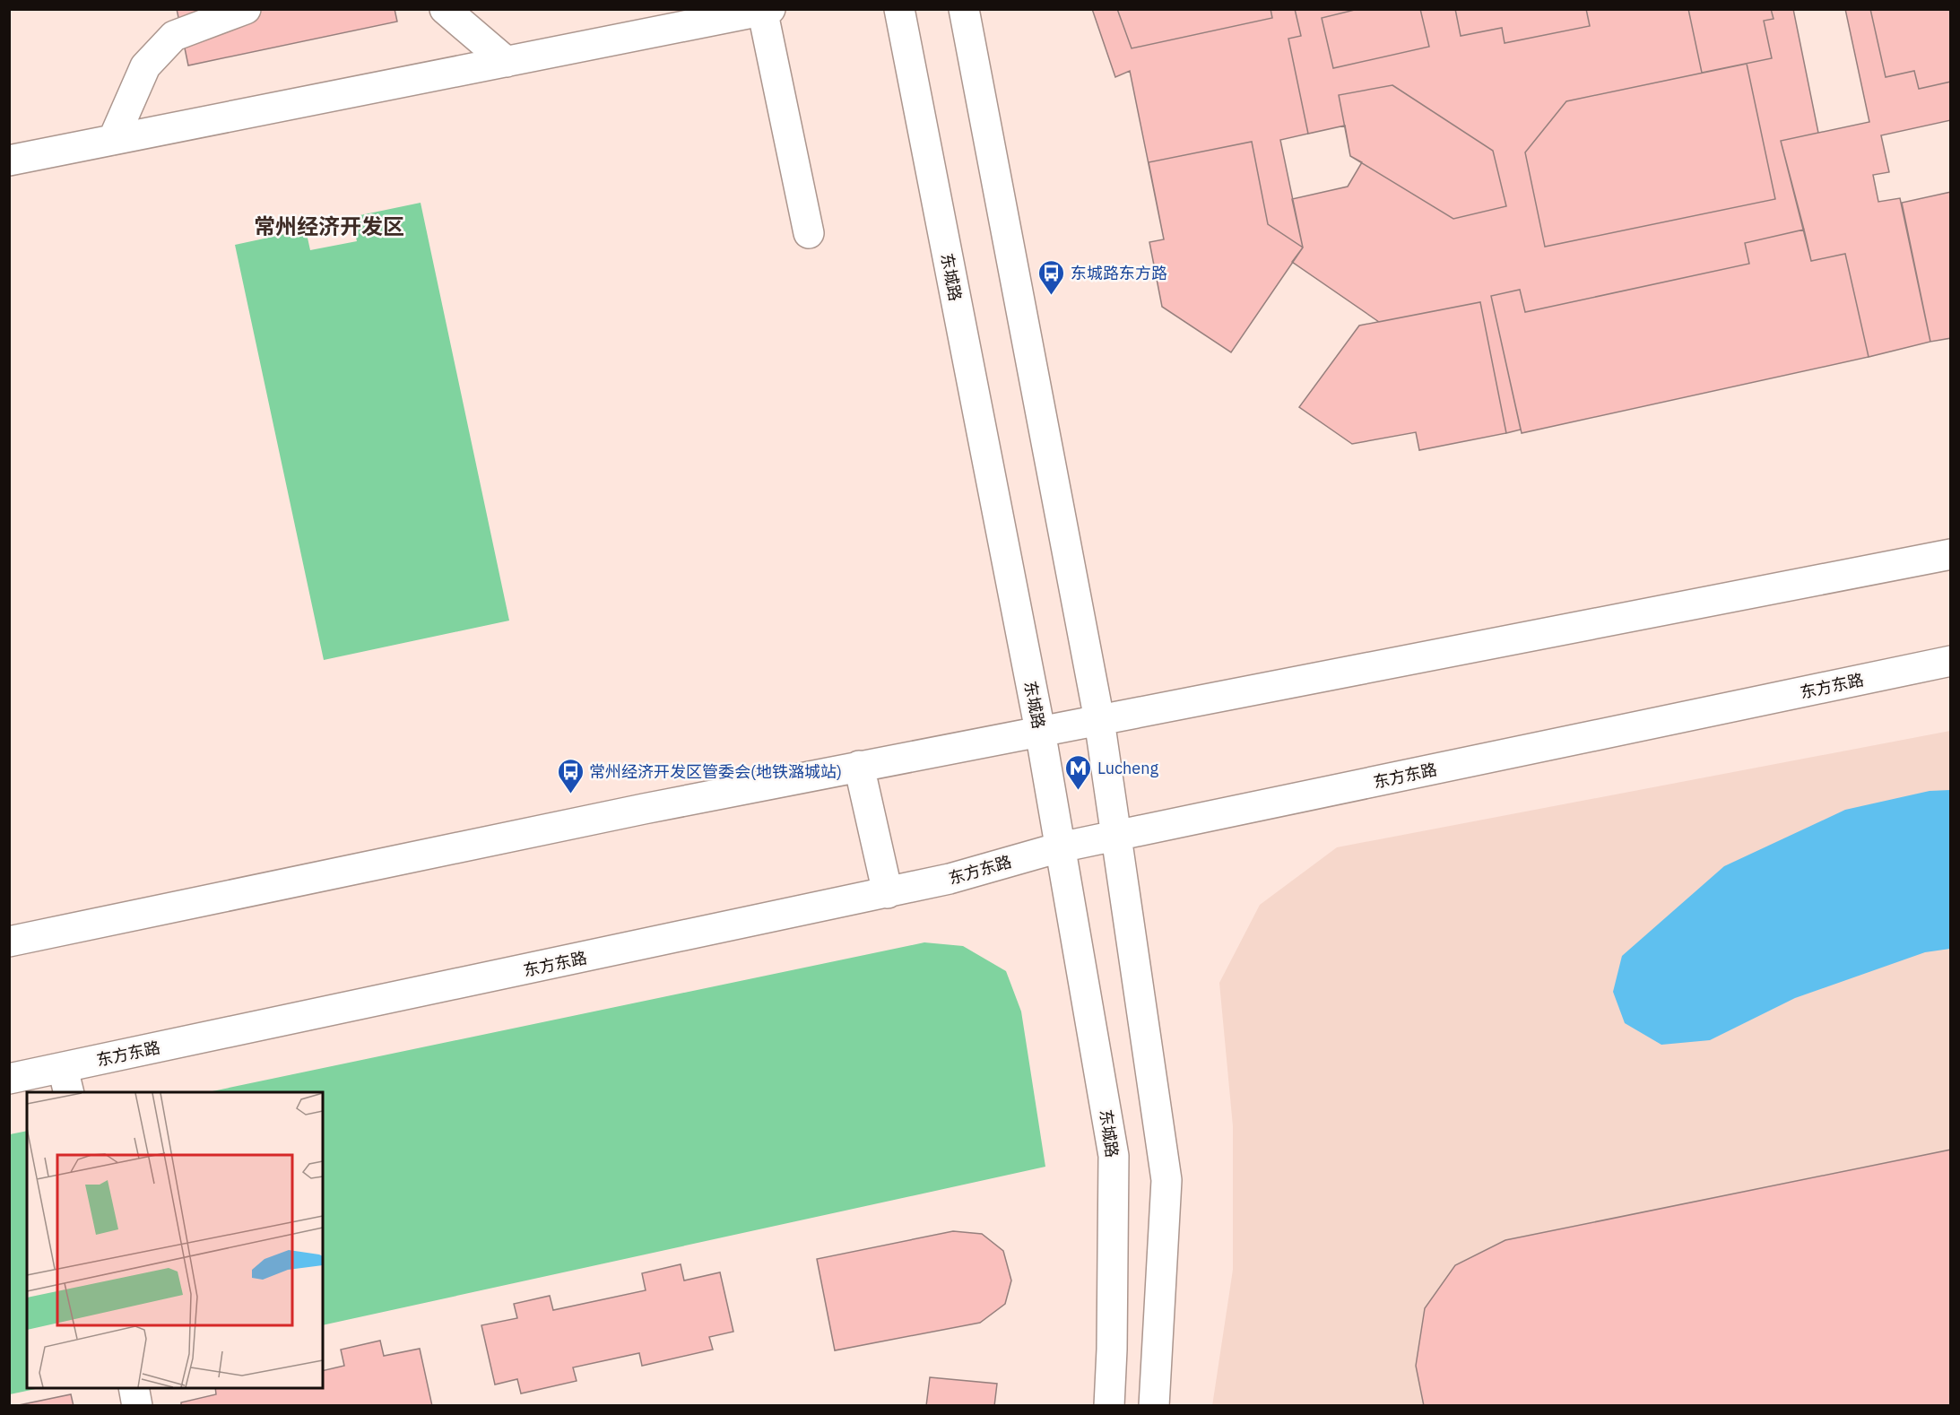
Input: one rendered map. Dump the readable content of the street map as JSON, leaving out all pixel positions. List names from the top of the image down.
{
  "streets": {
    "main road": ["东城路", "东方东路"]
  },
  "crossings": [
    ["东城路", "东方东路"]
  ],
  "districts": ["常州经济开发区"],
  "places": {
    "bus stop": ["东城路东方路", "常州经济开发区管委会(地铁潞城站)"],
    "metro station": ["Lucheng"]
  }
}
